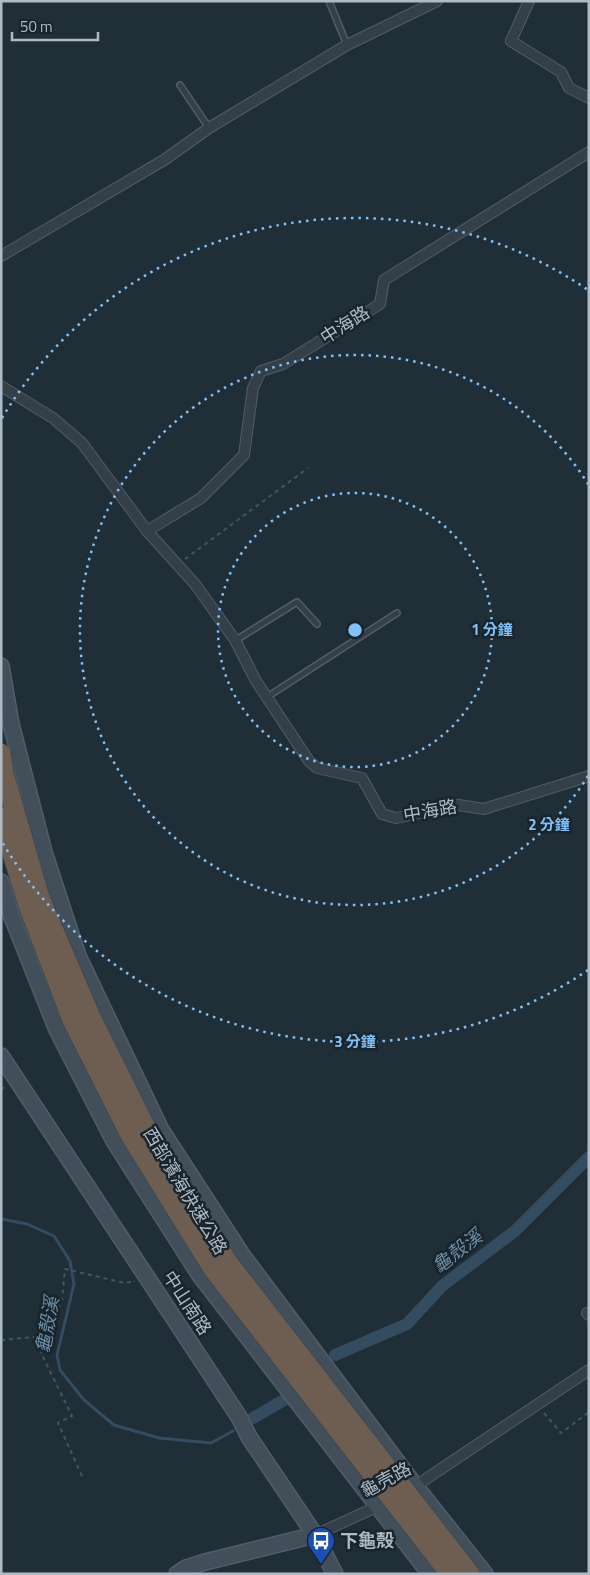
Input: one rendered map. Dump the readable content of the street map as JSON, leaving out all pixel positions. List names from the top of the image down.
{
  "streets": {
    "highway": ["西部濱海快速公路"],
    "street": ["中海路", "中山南路", "龜壳路"]
  },
  "crossings": [
    ["中山南路", "龜壳路"]
  ],
  "water": ["龜殼溪"],
  "places": {
    "bus stop": ["下龜殼"]
  },
  "scale_bar": "50 m",
  "rings": ["1 分鐘", "2 分鐘", "3 分鐘"]
}
